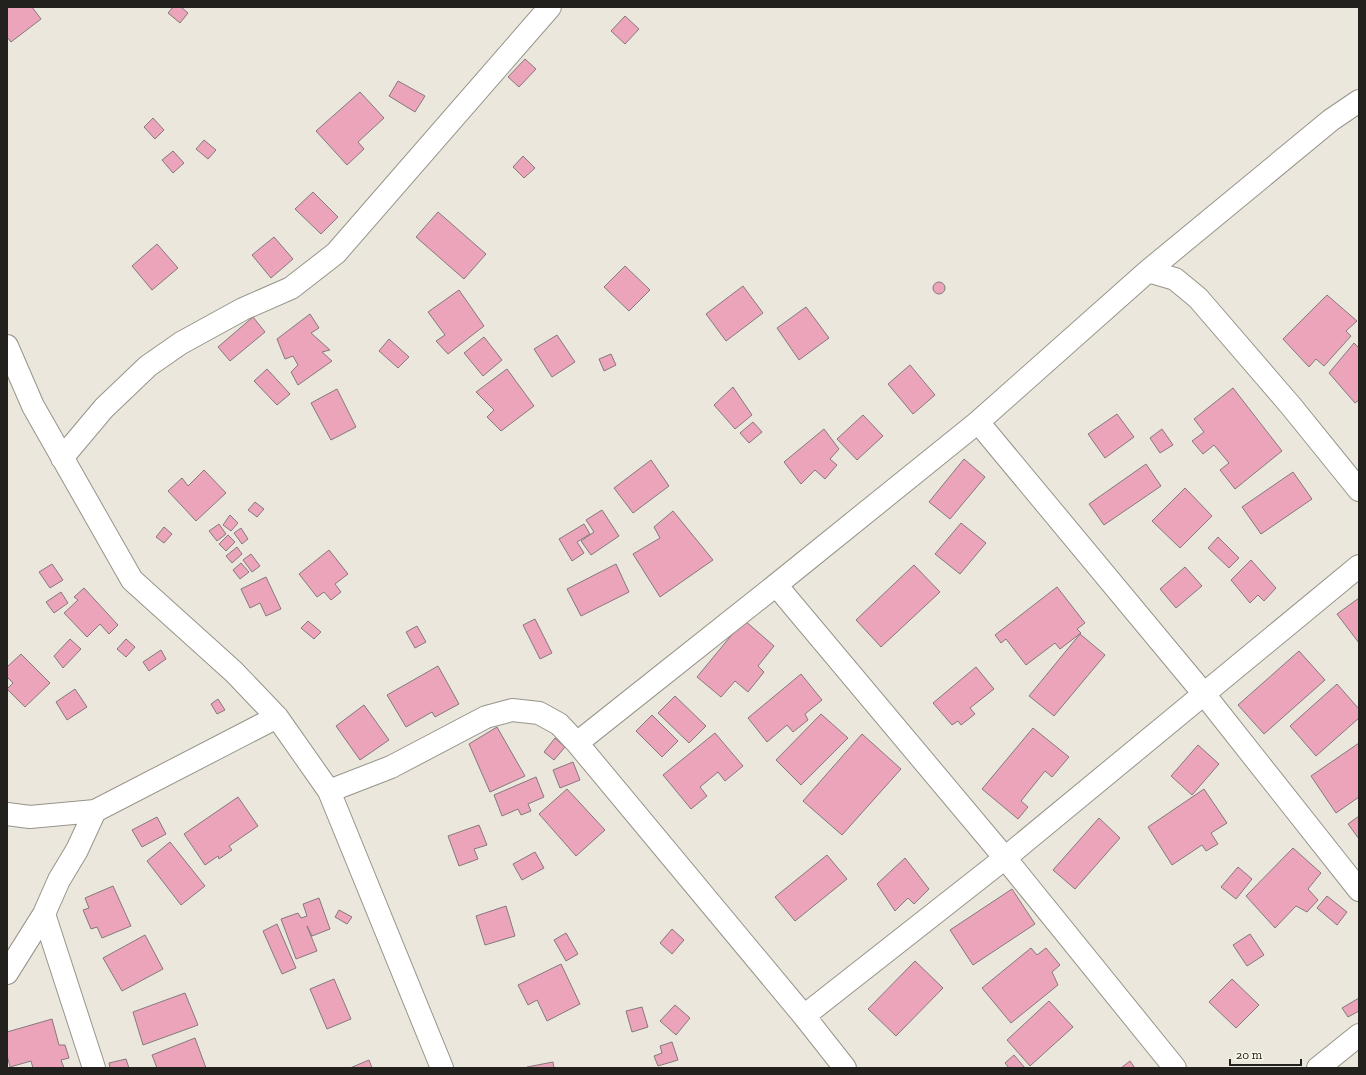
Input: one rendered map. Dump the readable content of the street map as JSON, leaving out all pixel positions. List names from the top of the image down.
{
  "scale_bar": "20 m"
}
